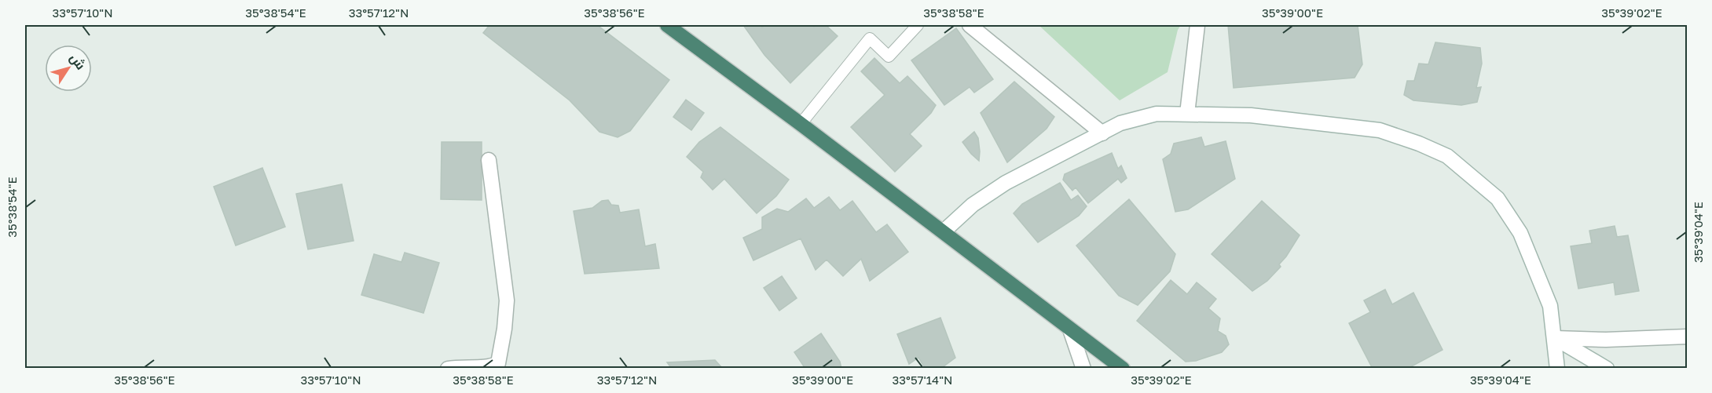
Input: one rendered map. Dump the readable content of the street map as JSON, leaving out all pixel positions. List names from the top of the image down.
{
  "north": "top right",
  "coordinates": [
    "33°57'10\"N",
    "35°38'54\"E",
    "33°57'12\"N",
    "35°38'56\"E",
    "35°38'58\"E",
    "35°39'00\"E",
    "35°39'02\"E",
    "35°39'04\"E",
    "33°57'14\"N"
  ]
}
